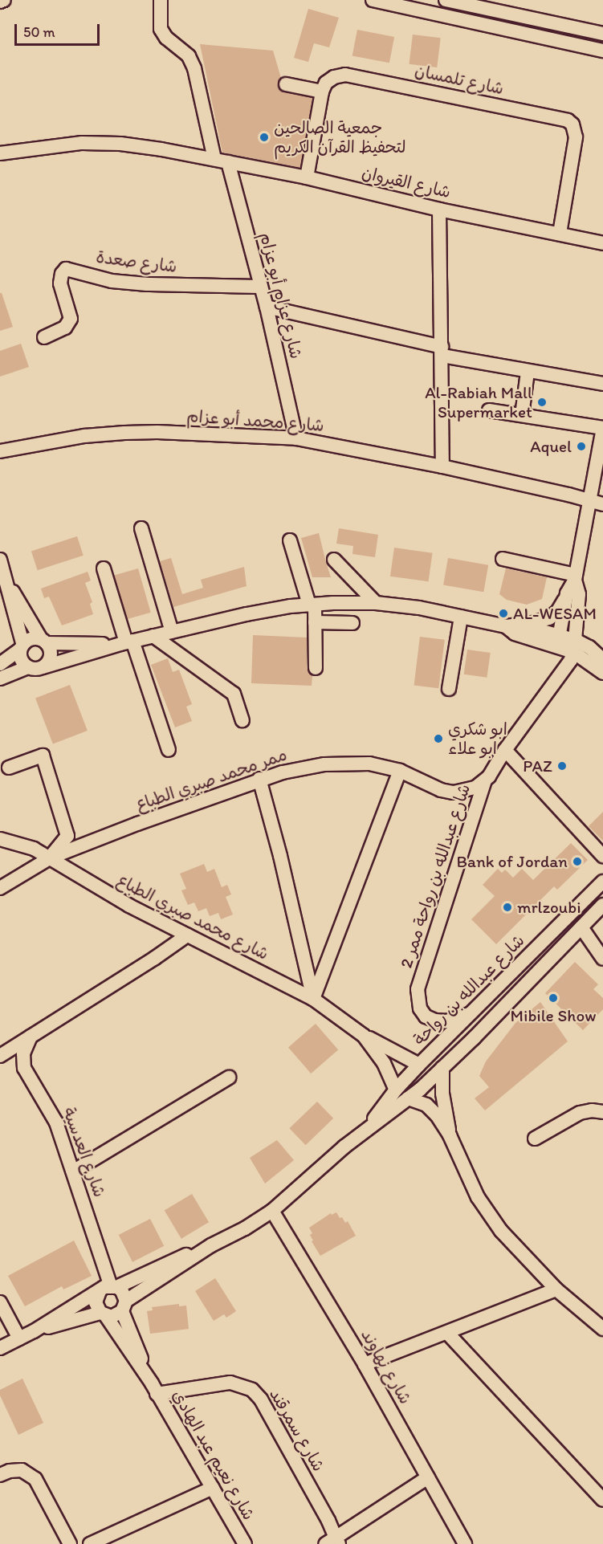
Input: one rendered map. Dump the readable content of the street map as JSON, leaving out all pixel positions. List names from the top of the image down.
{
  "streets": {
    "street": [
      "شارع تلمسان",
      "شارع القيروان",
      "شارع صعدة",
      "شارع عزام أبو عزام",
      "شارع محمد أبو عزام",
      "ممر محمد صبري الطباع",
      "شارع عبدالله بن رواحة ممر 2",
      "شارع محمد صبري الطباع",
      "شارع عبدالله بن رواحة",
      "شارع العدسية",
      "شارع نهاوند",
      "شارع سمرقند",
      "شارع نعيم عبد الهادي"
    ]
  },
  "crossings": [
    ["شارع تلمسان", "شارع القيروان"],
    ["شارع القيروان", "شارع عزام أبو عزام"],
    ["شارع صعدة", "شارع عزام أبو عزام"],
    ["شارع عزام أبو عزام", "شارع محمد أبو عزام"],
    ["ممر محمد صبري الطباع", "شارع عبدالله بن رواحة ممر 2"],
    ["ممر محمد صبري الطباع", "شارع محمد صبري الطباع"],
    ["شارع عبدالله بن رواحة ممر 2", "شارع عبدالله بن رواحة"],
    ["شارع محمد صبري الطباع", "شارع عبدالله بن رواحة"],
    ["شارع عبدالله بن رواحة", "شارع العدسية"],
    ["شارع عبدالله بن رواحة", "شارع نهاوند"],
    ["شارع عبدالله بن رواحة", "شارع نعيم عبد الهادي"],
    ["شارع العدسية", "شارع نعيم عبد الهادي"],
    ["شارع سمرقند", "شارع نعيم عبد الهادي"]
  ],
  "places": [
    "جمعية الصالحين لتحفيظ القرآن الكريم",
    "Al-Rabiah Mall Supermarket",
    "Aquel",
    "AL-WESAM",
    "ابو شكري ابو علاء",
    "PAZ",
    "Bank of Jordan",
    "mrlzoubi",
    "Mibile Show"
  ],
  "scale_bar": "50 m"
}
